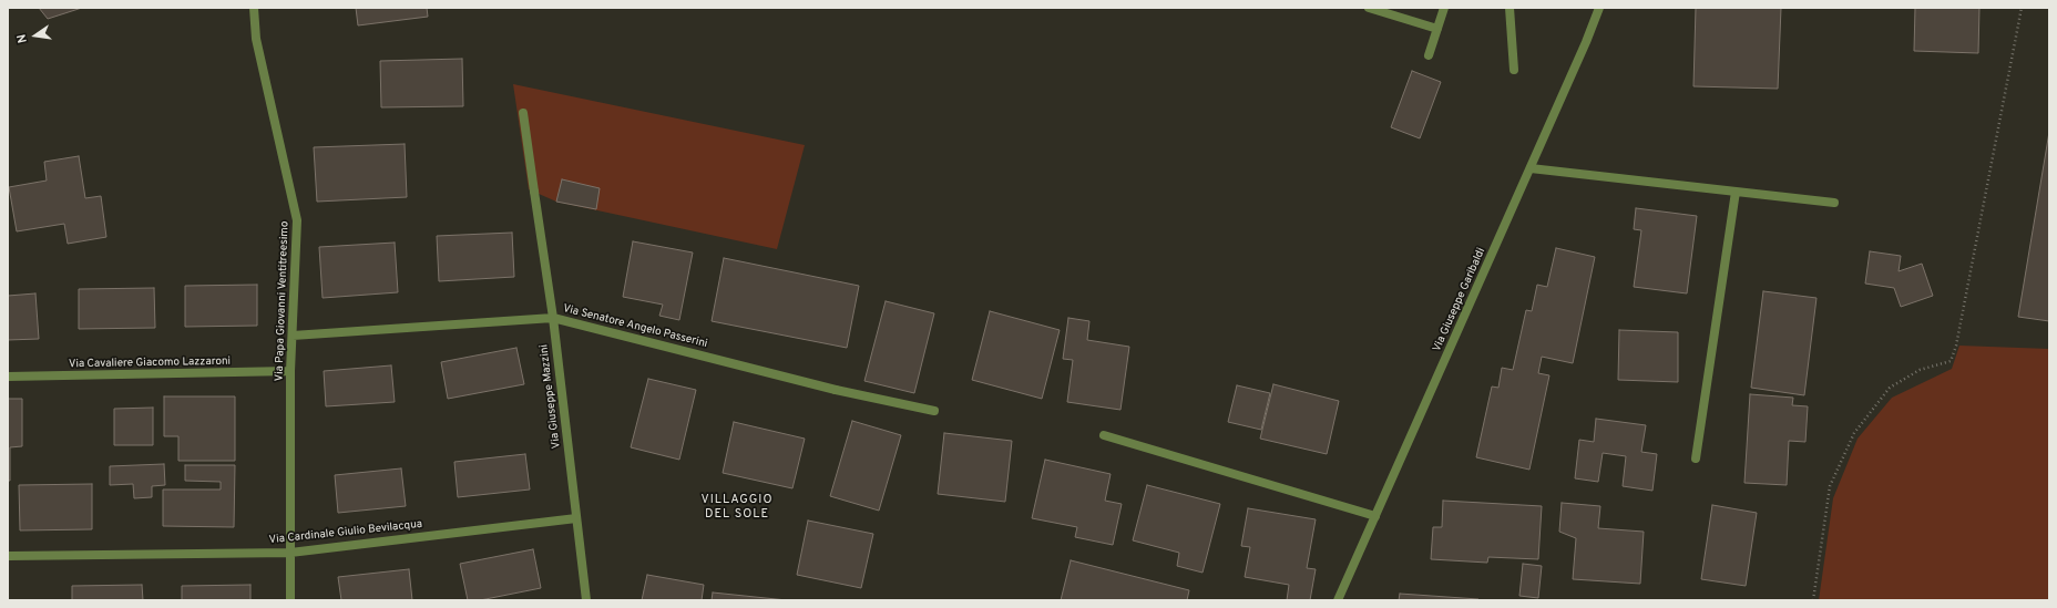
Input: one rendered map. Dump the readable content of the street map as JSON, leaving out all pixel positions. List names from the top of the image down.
{
  "streets": {
    "street": [
      "Via Giuseppe Garibaldi",
      "Via Papa Giovanni Ventitreesimo",
      "Via Senatore Angelo Passerini",
      "Via Cavaliere Giacomo Lazzaroni",
      "Via Giuseppe Mazzini",
      "Via Cardinale Giulio Bevilacqua"
    ]
  },
  "crossings": [
    ["Via Papa Giovanni Ventitreesimo", "Via Senatore Angelo Passerini"],
    ["Via Papa Giovanni Ventitreesimo", "Via Cavaliere Giacomo Lazzaroni"],
    ["Via Papa Giovanni Ventitreesimo", "Via Cardinale Giulio Bevilacqua"],
    ["Via Senatore Angelo Passerini", "Via Giuseppe Mazzini"],
    ["Via Giuseppe Mazzini", "Via Cardinale Giulio Bevilacqua"]
  ],
  "districts": ["VILLAGGIO DEL SOLE"],
  "north": "left"
}
